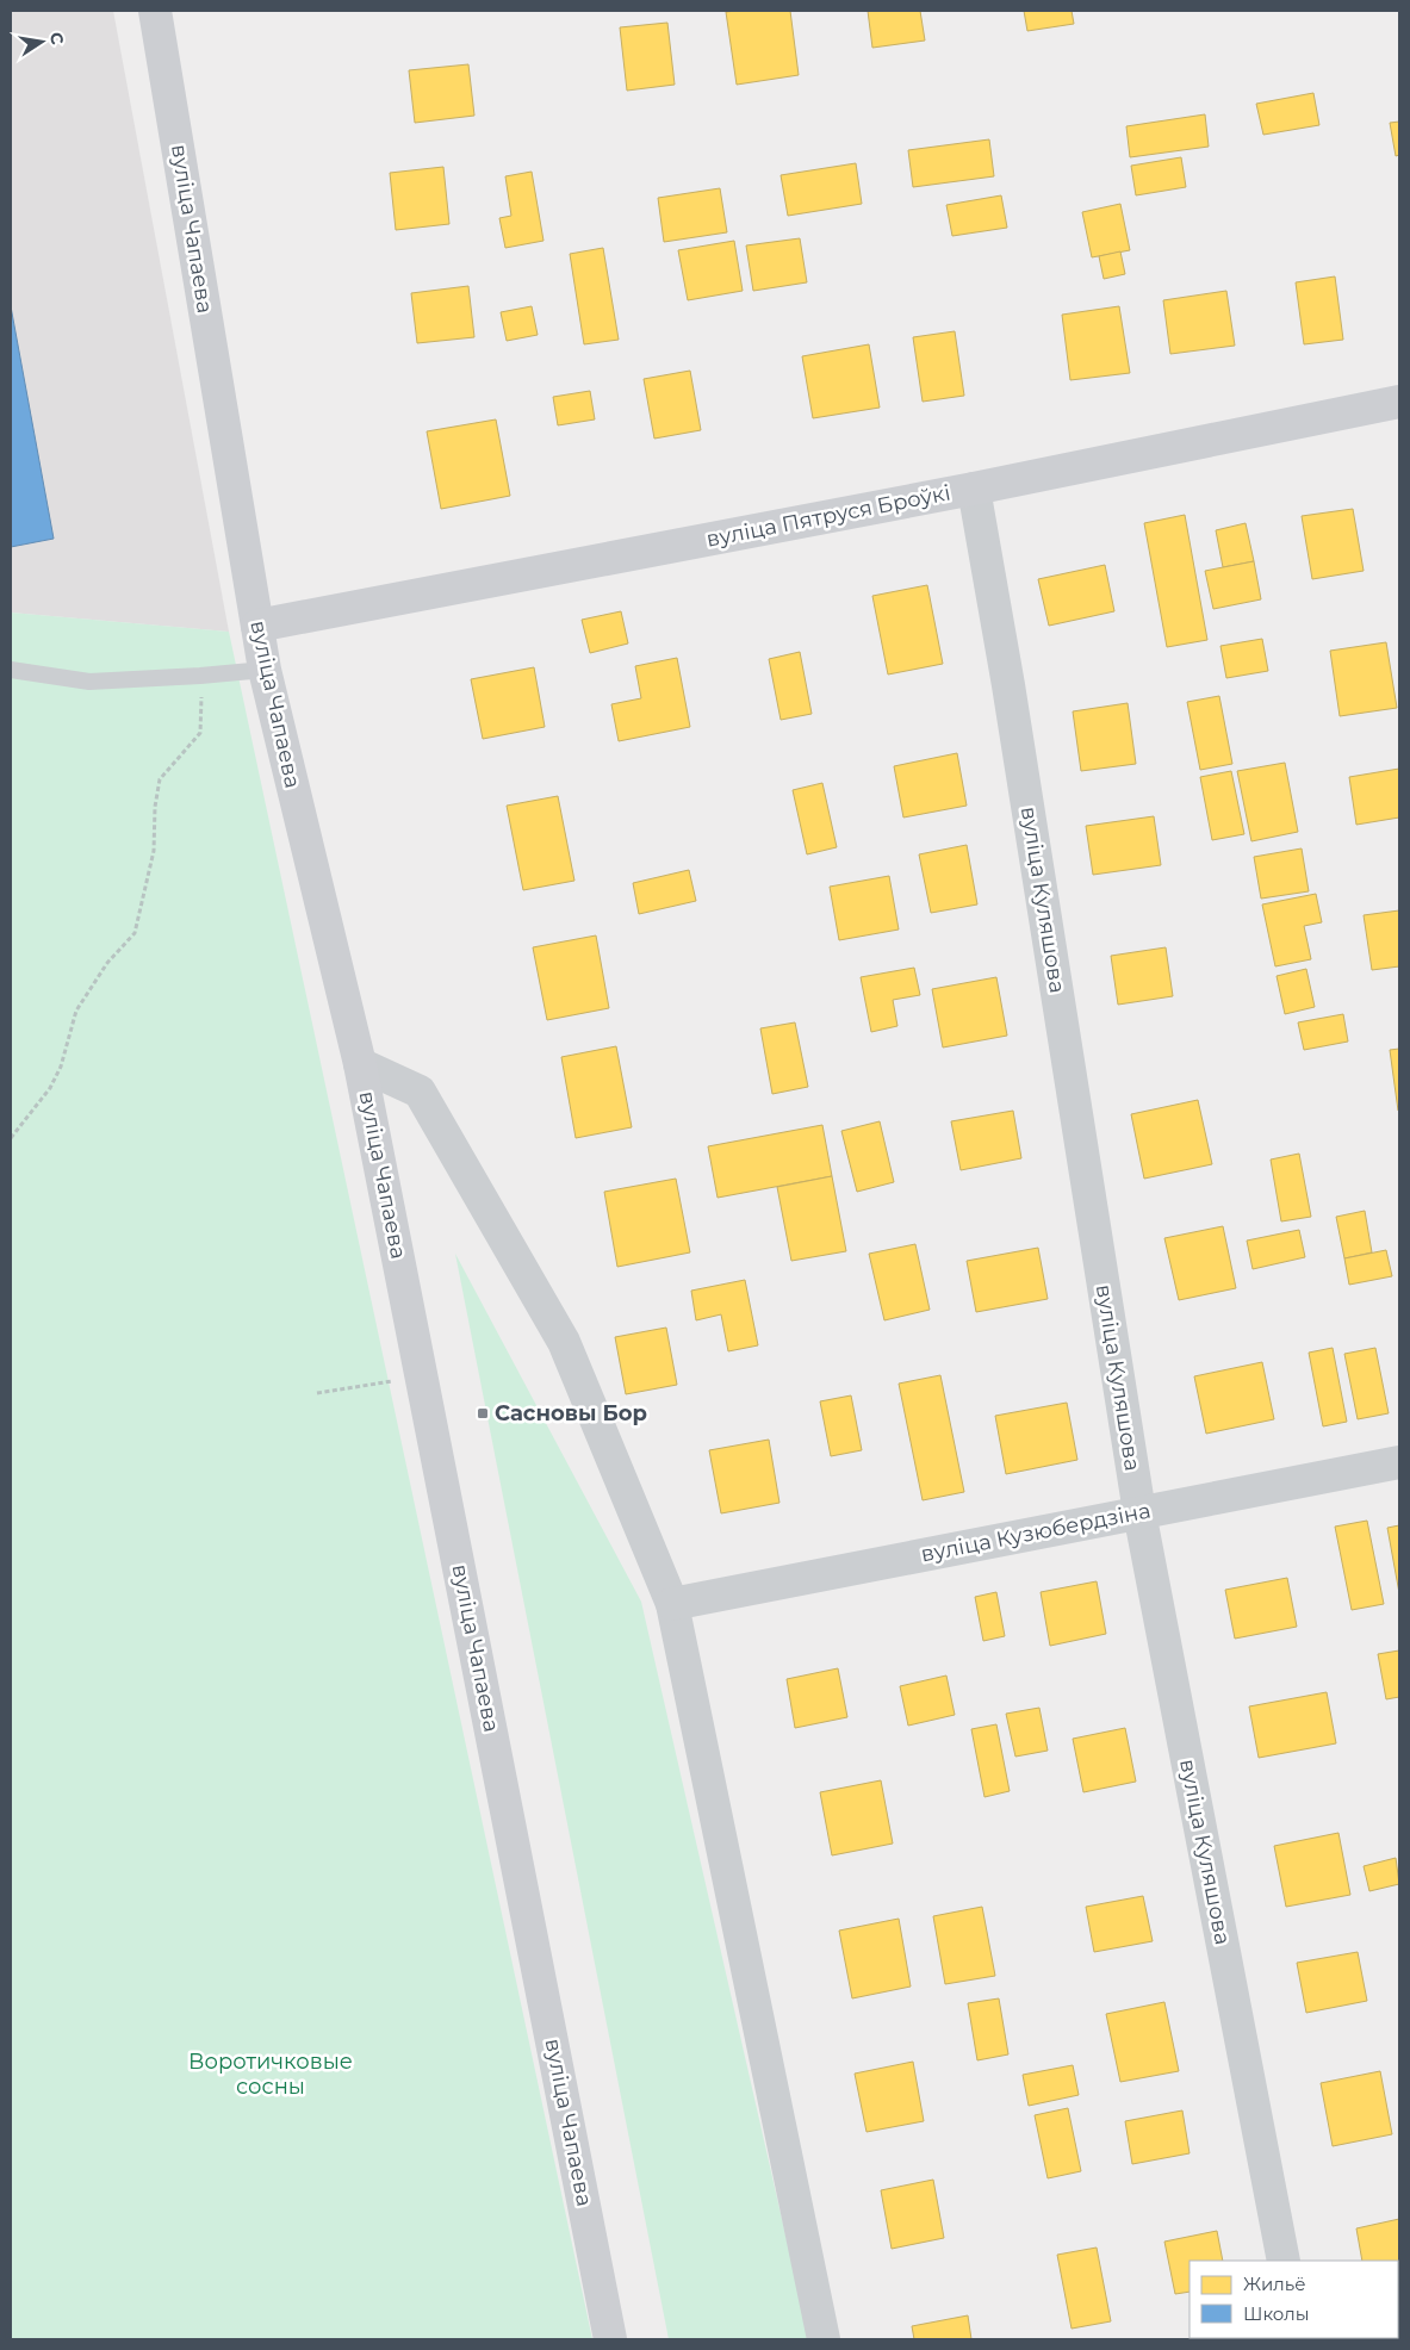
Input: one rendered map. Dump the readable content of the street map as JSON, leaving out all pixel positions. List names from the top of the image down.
{
  "streets": {
    "main road": ["вуліца Чапаева", "вуліца Пятруся Броўкі"],
    "street": ["вуліца Куляшова", "вуліца Кузюбердзіна"]
  },
  "crossings": [
    ["вуліца Чапаева", "вуліца Пятруся Броўкі"],
    ["вуліца Пятруся Броўкі", "вуліца Куляшова"],
    ["вуліца Куляшова", "вуліца Кузюбердзіна"]
  ],
  "parks": ["Воротичковые сосны"],
  "places": {
    "transit": ["Сасновы Бор"]
  },
  "legend": ["Жильё", "Школы"],
  "north": "right"
}
